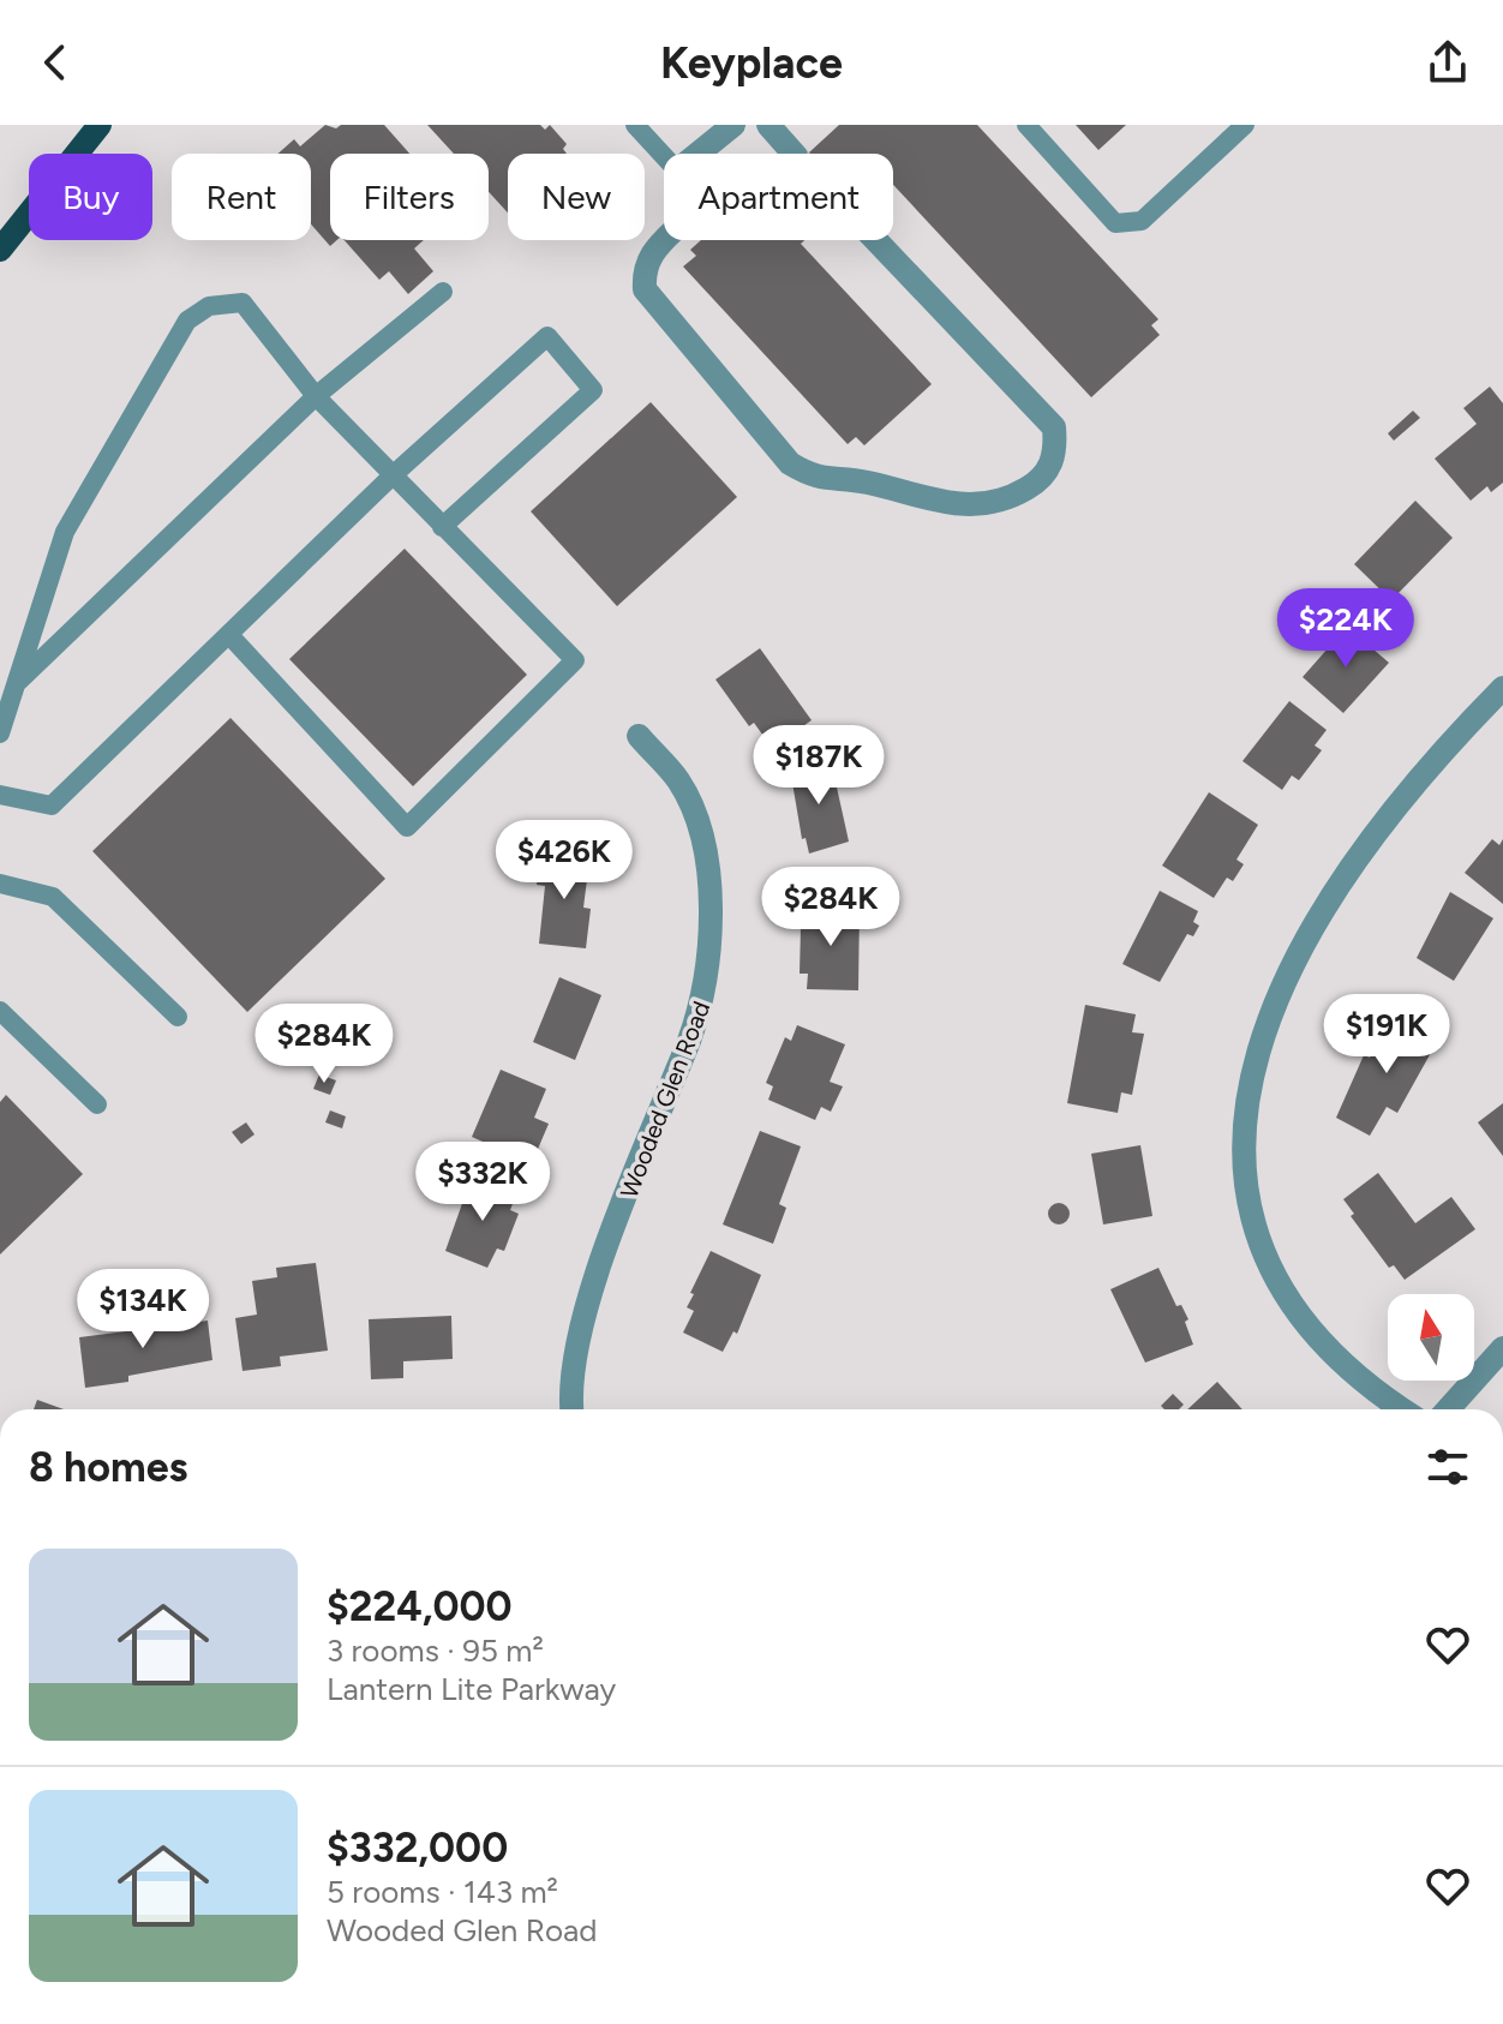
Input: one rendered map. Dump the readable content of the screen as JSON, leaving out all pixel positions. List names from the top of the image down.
{
  "streets": {
    "street": ["Wooded Glen Road"]
  },
  "north": "top",
  "page": {
    "header": "Keyplace",
    "chip": [
      "Buy",
      "Rent",
      "Filters",
      "New",
      "Apartment"
    ],
    "price": [
      "$224K",
      "$187K",
      "$426K",
      "$284K",
      "$191K",
      "$284K",
      "$332K",
      "$134K"
    ],
    "heading": "8 homes",
    "list": [
      {
        "name": "$224,000",
        "note": "3 rooms · 95 m² · Lantern Lite Parkway"
      },
      {
        "name": "$332,000",
        "note": "5 rooms · 143 m² · Wooded Glen Road"
      }
    ]
  }
}
